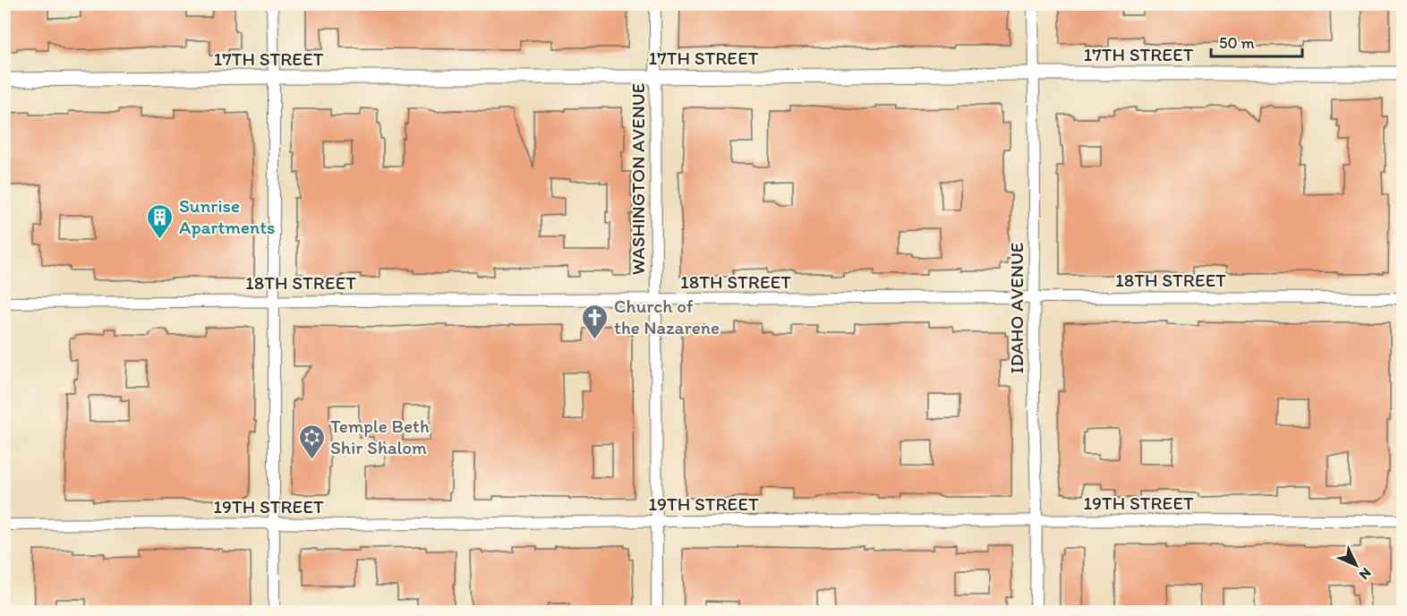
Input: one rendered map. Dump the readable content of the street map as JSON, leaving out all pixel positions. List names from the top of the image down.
{
  "streets": {
    "street": [
      "17TH STREET",
      "WASHINGTON AVENUE",
      "18TH STREET",
      "IDAHO AVENUE",
      "19TH STREET"
    ]
  },
  "crossings": [
    ["17TH STREET", "WASHINGTON AVENUE"],
    ["17TH STREET", "IDAHO AVENUE"],
    ["WASHINGTON AVENUE", "18TH STREET"],
    ["WASHINGTON AVENUE", "19TH STREET"],
    ["18TH STREET", "IDAHO AVENUE"],
    ["IDAHO AVENUE", "19TH STREET"]
  ],
  "places": {
    "building": ["Sunrise Apartments"],
    "church": ["Church of the Nazarene"],
    "synagogue": ["Temple Beth Shir Shalom"]
  },
  "scale_bar": "50 m",
  "north": "bottom right"
}
